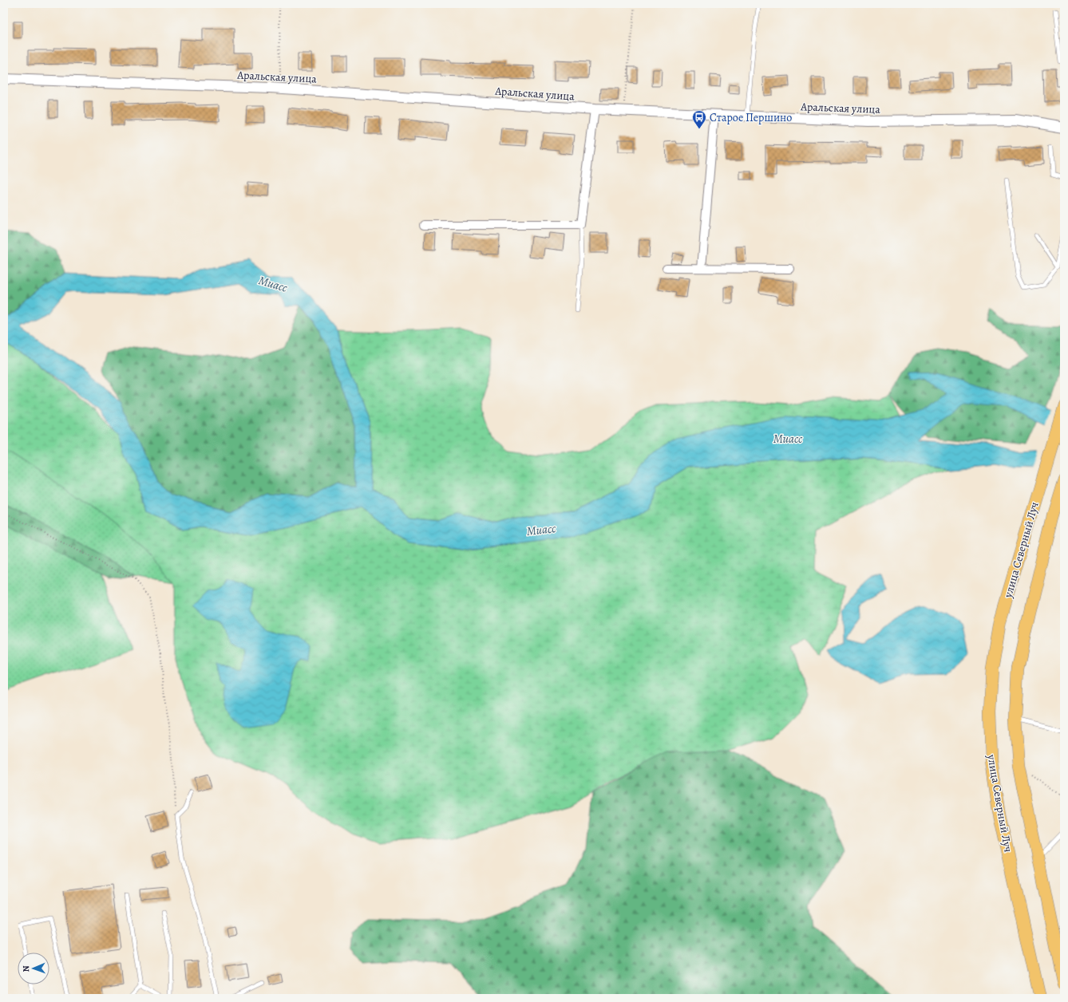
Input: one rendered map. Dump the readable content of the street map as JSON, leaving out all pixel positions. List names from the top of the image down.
{
  "streets": {
    "main road": ["улица Северный Луч"],
    "street": ["Аральская улица"]
  },
  "water": ["Миасс"],
  "places": {
    "bus stop": ["Старое Першино"]
  },
  "north": "left"
}
